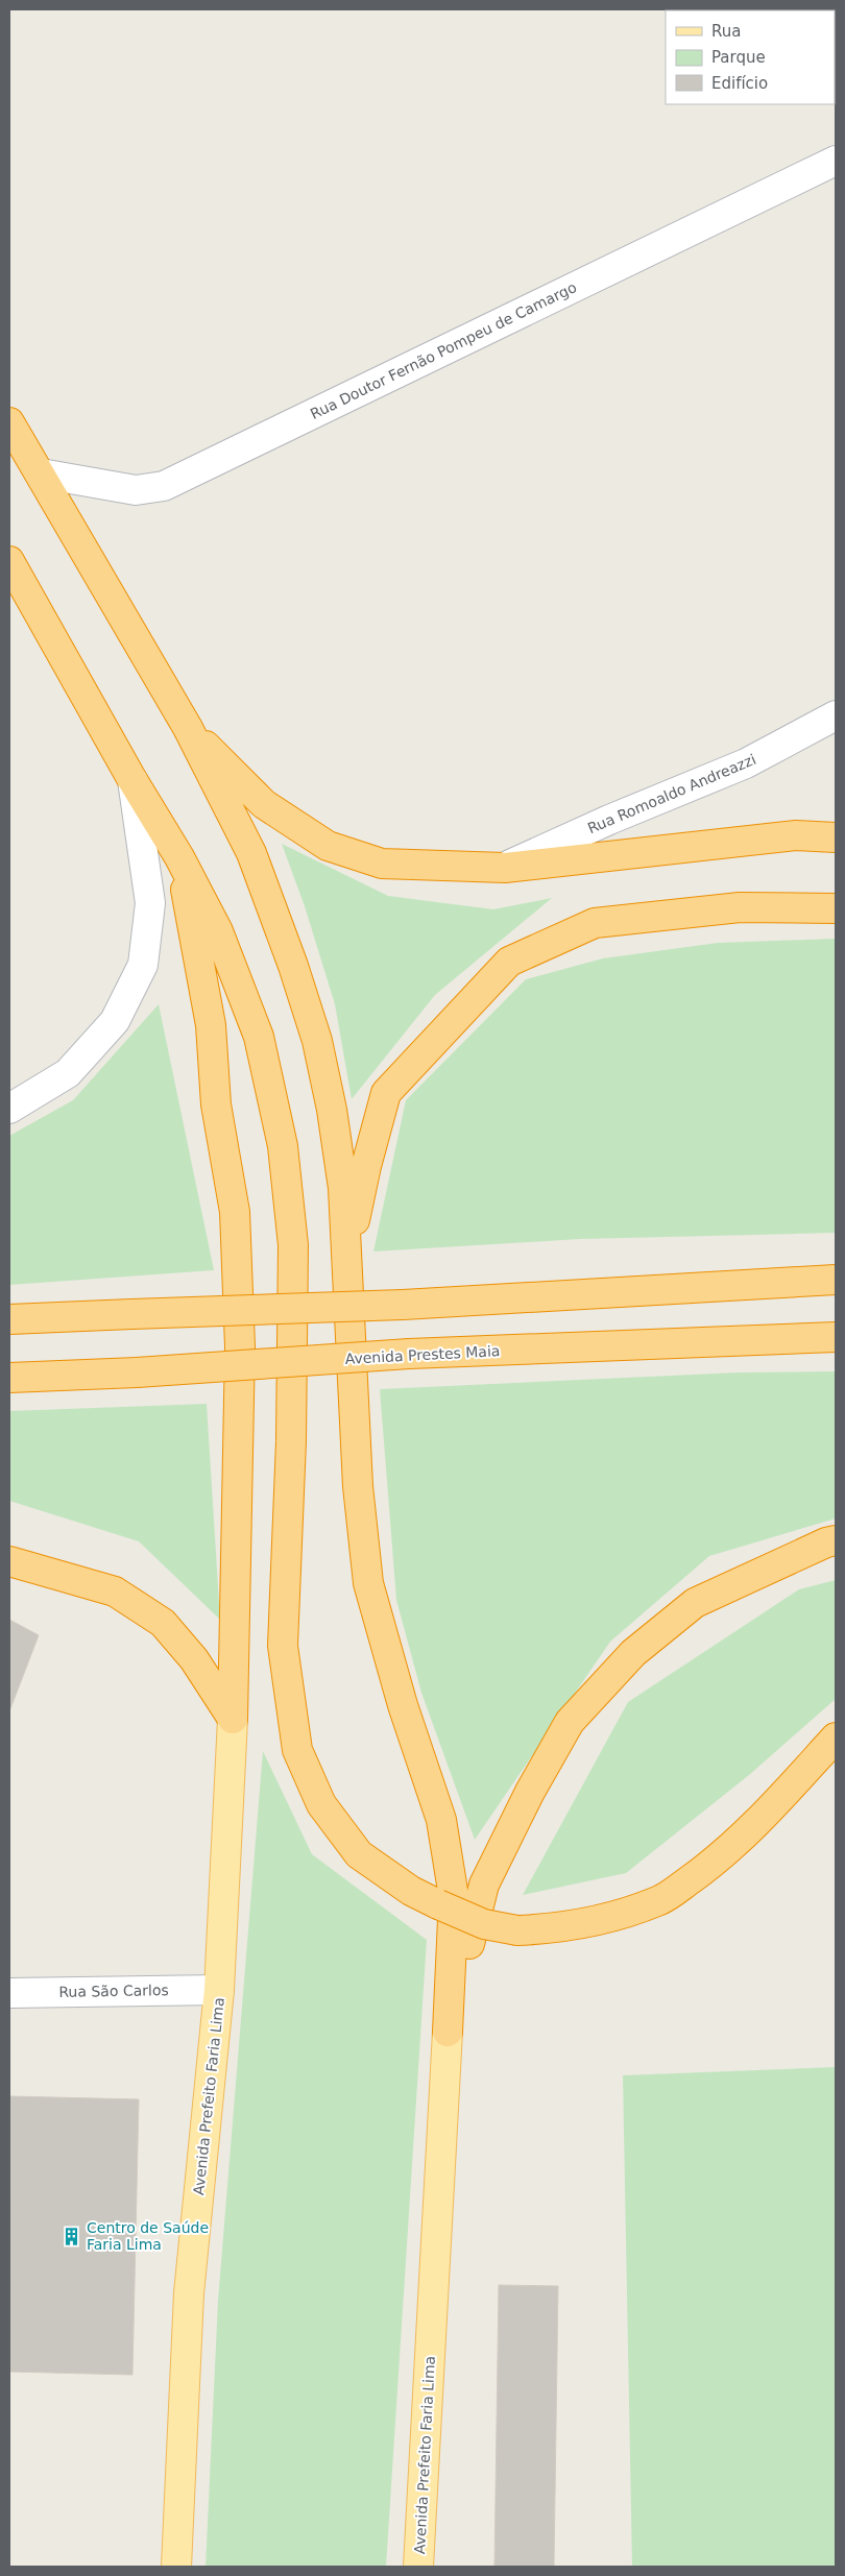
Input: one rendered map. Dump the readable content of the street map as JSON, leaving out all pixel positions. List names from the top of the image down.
{
  "streets": {
    "highway": ["Avenida Prestes Maia"],
    "main road": ["Avenida Prefeito Faria Lima"],
    "street": ["Rua Doutor Fernão Pompeu de Camargo", "Rua Romoaldo Andreazzi", "Rua São Carlos"]
  },
  "crossings": [
    ["Rua São Carlos", "Avenida Prefeito Faria Lima"]
  ],
  "places": {
    "building": ["Centro de Saúde Faria Lima"]
  },
  "legend": ["Rua", "Parque", "Edifício"]
}
